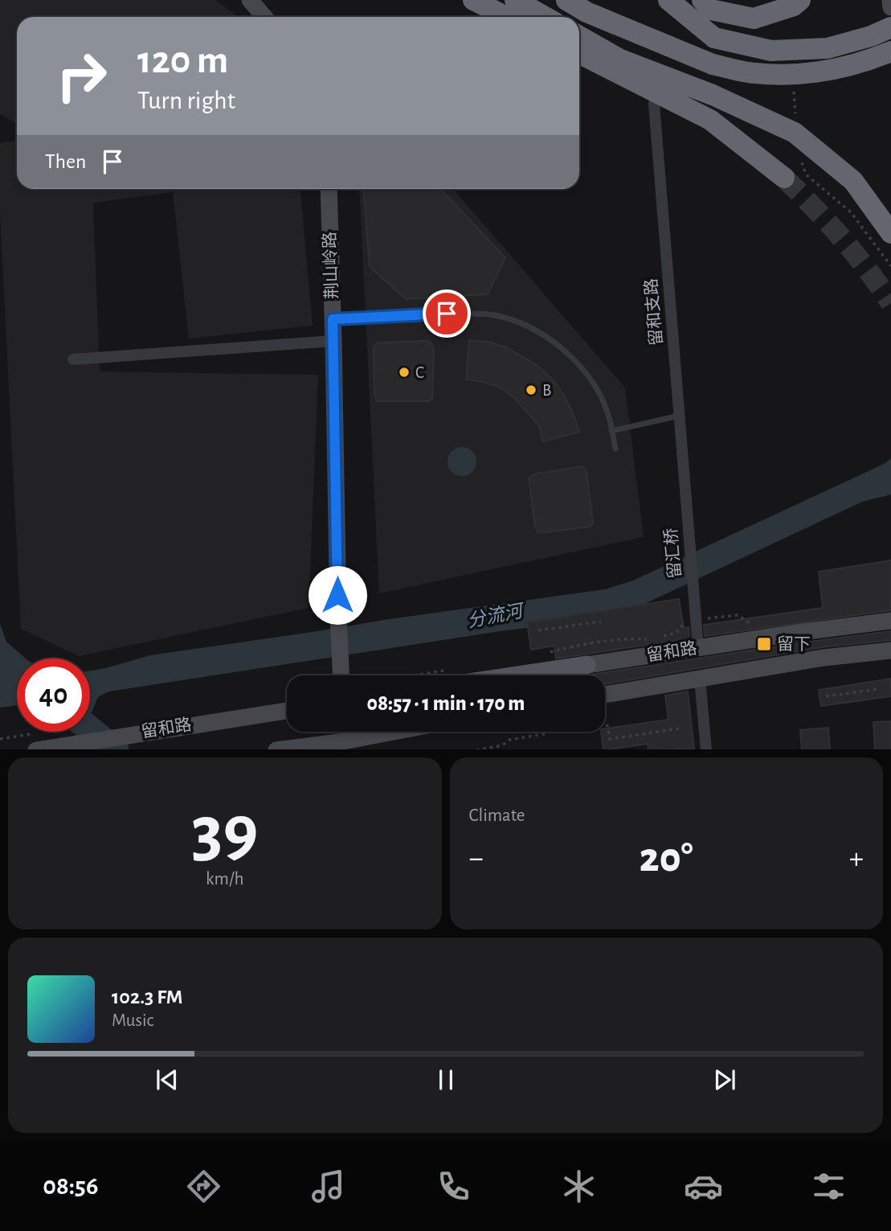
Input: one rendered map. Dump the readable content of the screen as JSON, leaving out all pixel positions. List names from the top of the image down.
{
  "streets": {
    "main road": ["荆山岭路", "留和路"],
    "street": ["留和支路", "留汇桥"]
  },
  "crossings": [
    ["留和支路", "留汇桥"]
  ],
  "water": ["分流河"],
  "places": {
    "other": ["C", "B"],
    "transit": ["留下"]
  },
  "page": {
    "turn": ["120 m", "Turn right"],
    "then": "Then",
    "limit": "40",
    "trip": "08:57 · 1 min · 170 m",
    "tile": [
      ["39", "km/h"],
      "Climate"
    ],
    "heat": ["−", "20°", "+"],
    "song": ["102.3 FM", "Music"],
    "tabs": "08:56"
  }
}
